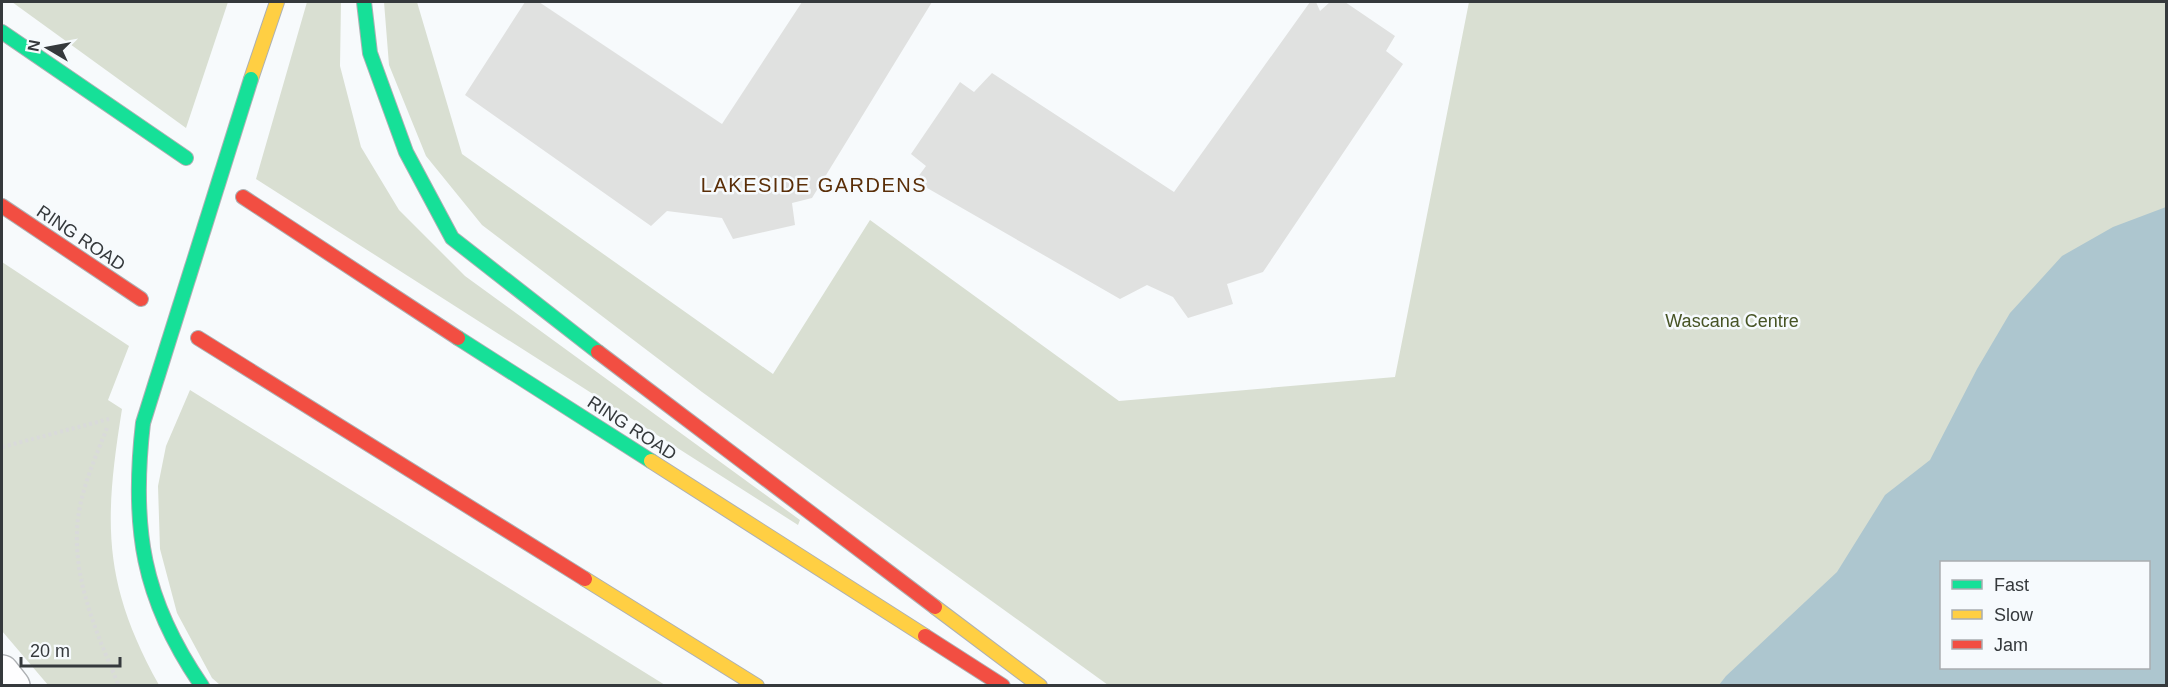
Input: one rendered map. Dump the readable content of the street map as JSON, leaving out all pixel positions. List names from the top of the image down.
{
  "streets": {
    "highway": ["RING ROAD"]
  },
  "districts": ["LAKESIDE GARDENS"],
  "parks": ["Wascana Centre"],
  "legend": ["Fast", "Slow", "Jam"],
  "scale_bar": "20 m",
  "north": "left"
}
